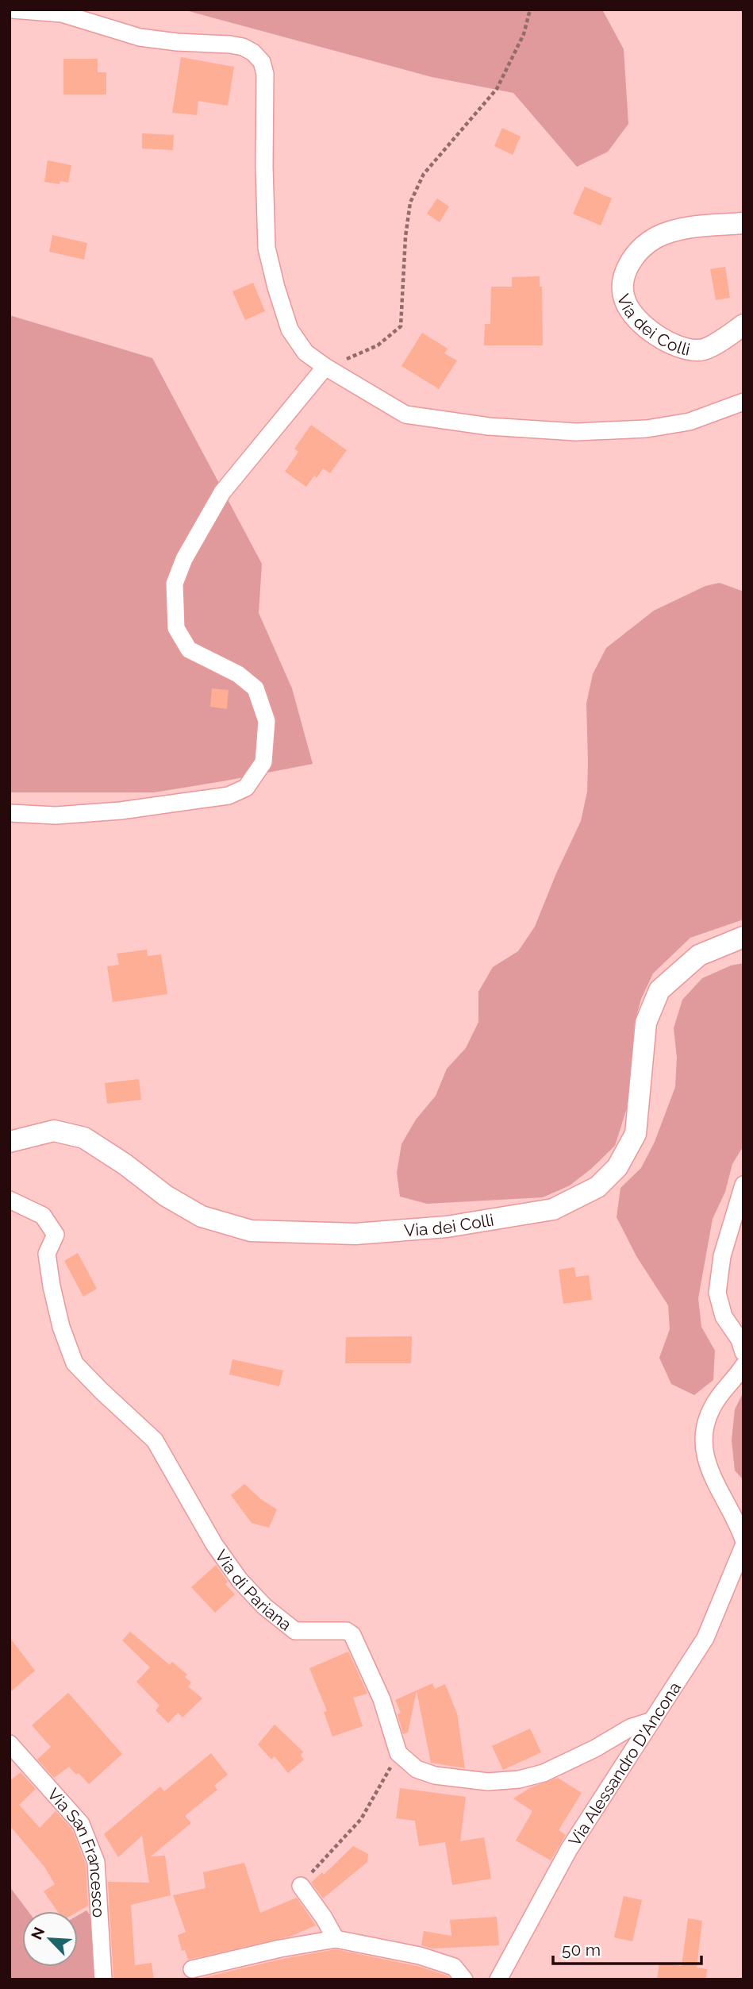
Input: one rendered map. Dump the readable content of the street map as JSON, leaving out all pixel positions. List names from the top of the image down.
{
  "streets": {
    "street": [
      "Via dei Colli",
      "Via di Pariana",
      "Via Alessandro D'Ancona",
      "Via San Francesco"
    ]
  },
  "scale_bar": "50 m",
  "north": "top left"
}
